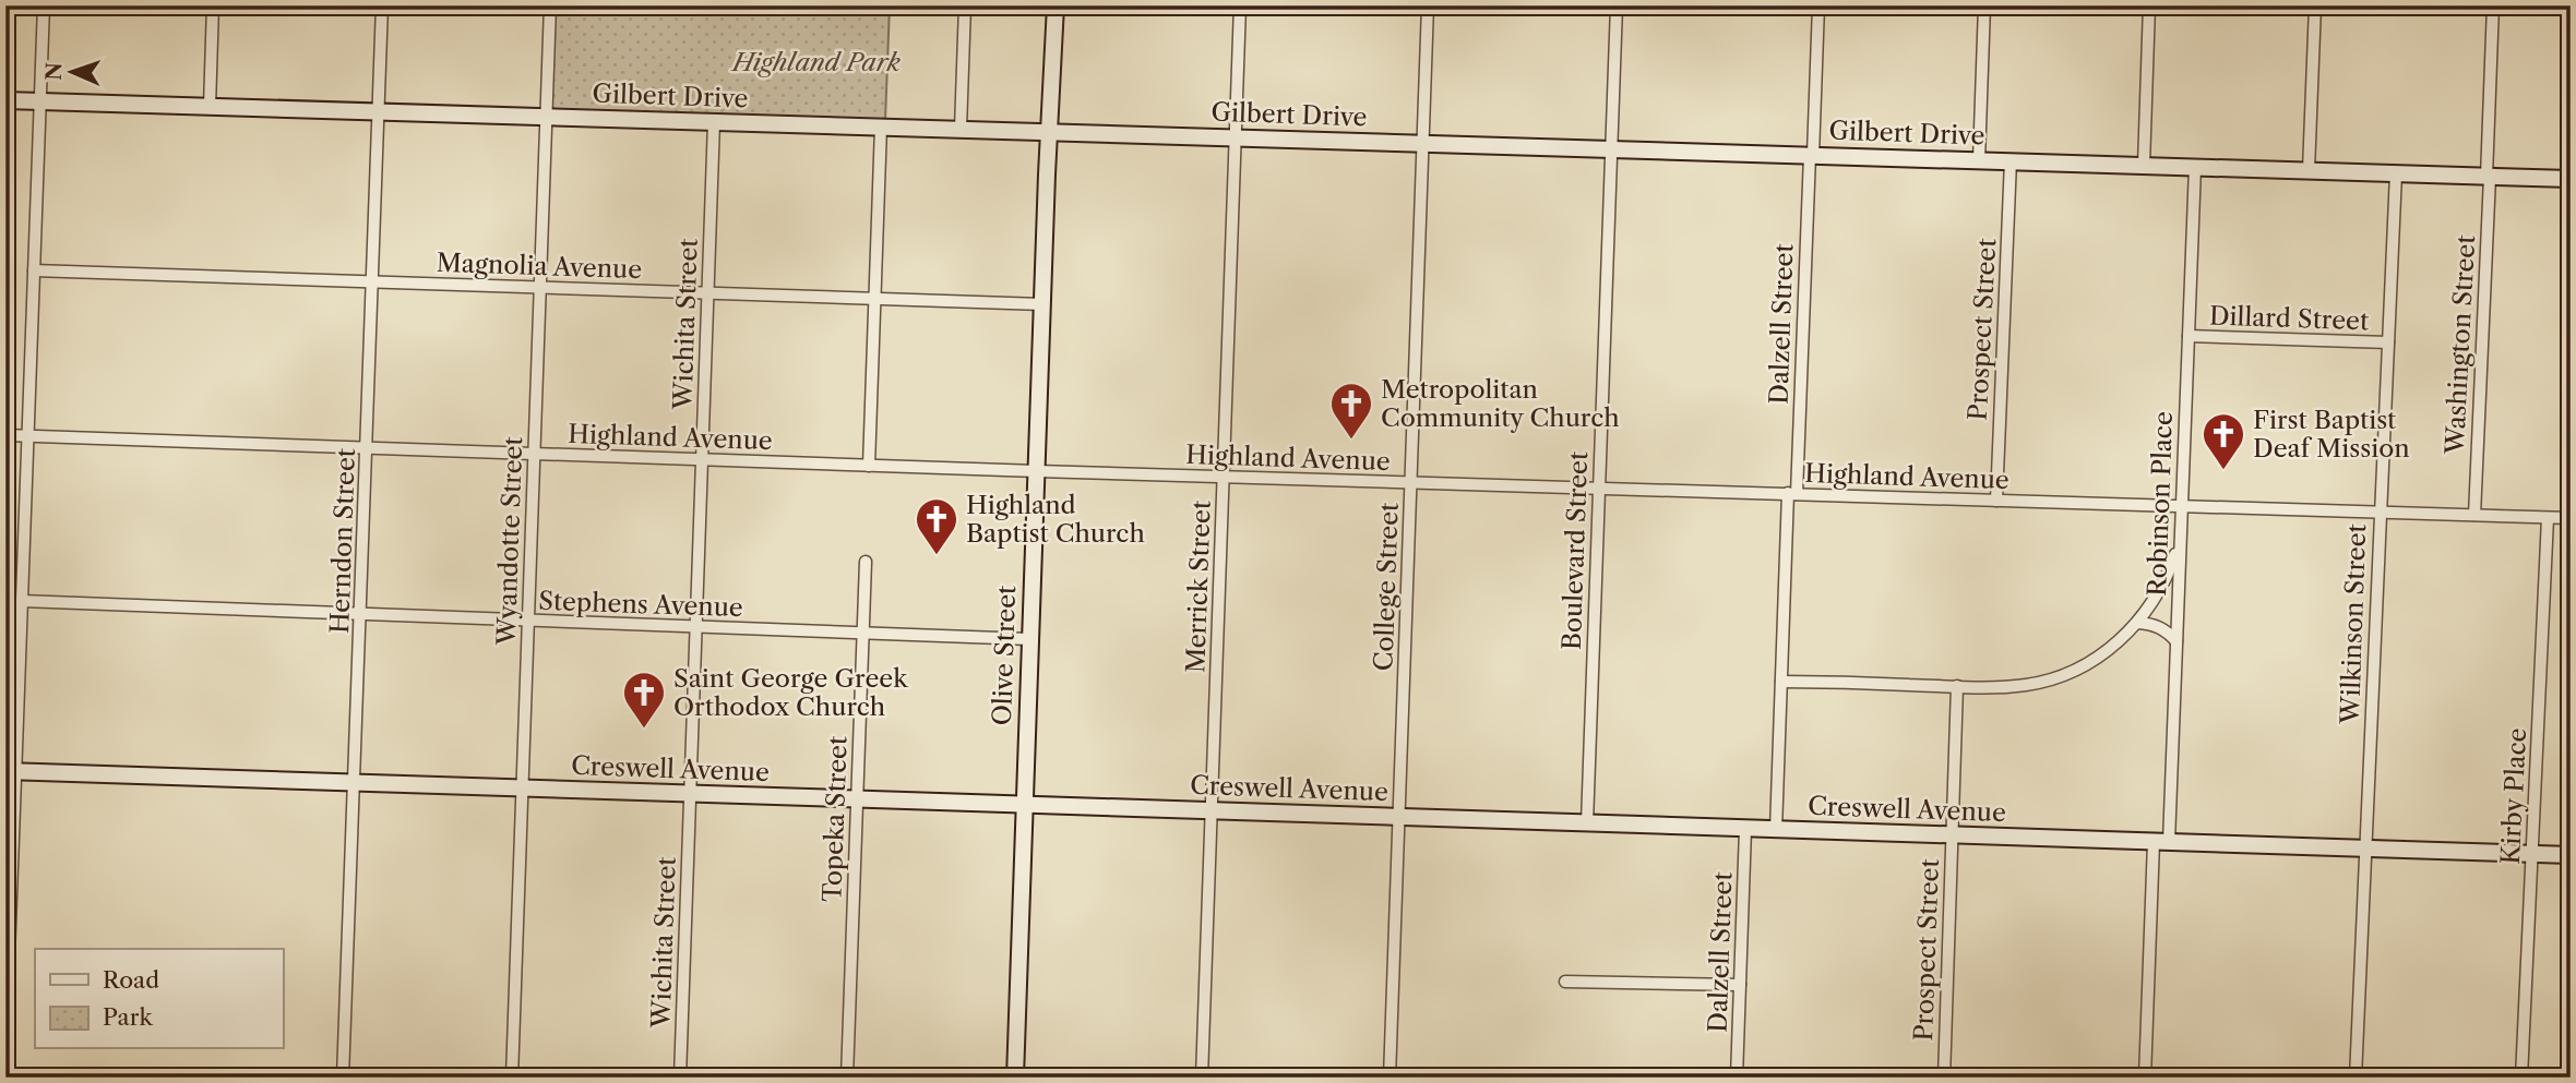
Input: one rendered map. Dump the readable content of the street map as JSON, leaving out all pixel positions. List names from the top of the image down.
{
  "streets": {
    "street": [
      "Gilbert Drive",
      "Magnolia Avenue",
      "Dillard Street",
      "Wichita Street",
      "Dalzell Street",
      "Prospect Street",
      "Washington Street",
      "Highland Avenue",
      "Robinson Place",
      "Herndon Street",
      "Wyandotte Street",
      "Boulevard Street",
      "Merrick Street",
      "College Street",
      "Stephens Avenue",
      "Wilkinson Street",
      "Olive Street",
      "Creswell Avenue",
      "Kirby Place",
      "Topeka Street"
    ]
  },
  "crossings": [
    ["Gilbert Drive", "Wichita Street"],
    ["Gilbert Drive", "Dalzell Street"],
    ["Gilbert Drive", "Prospect Street"],
    ["Gilbert Drive", "Washington Street"],
    ["Gilbert Drive", "Robinson Place"],
    ["Gilbert Drive", "Herndon Street"],
    ["Gilbert Drive", "Wyandotte Street"],
    ["Gilbert Drive", "Boulevard Street"],
    ["Gilbert Drive", "Merrick Street"],
    ["Gilbert Drive", "College Street"],
    ["Gilbert Drive", "Wilkinson Street"],
    ["Gilbert Drive", "Olive Street"],
    ["Magnolia Avenue", "Wichita Street"],
    ["Magnolia Avenue", "Herndon Street"],
    ["Magnolia Avenue", "Wyandotte Street"],
    ["Magnolia Avenue", "Olive Street"],
    ["Dillard Street", "Robinson Place"],
    ["Dillard Street", "Wilkinson Street"],
    ["Wichita Street", "Highland Avenue"],
    ["Wichita Street", "Stephens Avenue"],
    ["Wichita Street", "Creswell Avenue"],
    ["Dalzell Street", "Highland Avenue"],
    ["Dalzell Street", "Creswell Avenue"],
    ["Prospect Street", "Highland Avenue"],
    ["Prospect Street", "Creswell Avenue"],
    ["Washington Street", "Highland Avenue"],
    ["Highland Avenue", "Robinson Place"],
    ["Highland Avenue", "Herndon Street"],
    ["Highland Avenue", "Wyandotte Street"],
    ["Highland Avenue", "Boulevard Street"],
    ["Highland Avenue", "Merrick Street"],
    ["Highland Avenue", "College Street"],
    ["Highland Avenue", "Wilkinson Street"],
    ["Highland Avenue", "Olive Street"],
    ["Highland Avenue", "Kirby Place"],
    ["Robinson Place", "Creswell Avenue"],
    ["Herndon Street", "Stephens Avenue"],
    ["Herndon Street", "Creswell Avenue"],
    ["Wyandotte Street", "Stephens Avenue"],
    ["Wyandotte Street", "Creswell Avenue"],
    ["Boulevard Street", "Creswell Avenue"],
    ["Merrick Street", "Creswell Avenue"],
    ["College Street", "Creswell Avenue"],
    ["Stephens Avenue", "Olive Street"],
    ["Stephens Avenue", "Topeka Street"],
    ["Wilkinson Street", "Creswell Avenue"],
    ["Olive Street", "Creswell Avenue"],
    ["Creswell Avenue", "Kirby Place"],
    ["Creswell Avenue", "Topeka Street"]
  ],
  "parks": ["Highland Park"],
  "places": {
    "church": [
      "Metropolitan Community Church",
      "First Baptist Deaf Mission",
      "Highland Baptist Church",
      "Saint George Greek Orthodox Church"
    ]
  },
  "legend": ["Road", "Park"],
  "north": "left"
}
